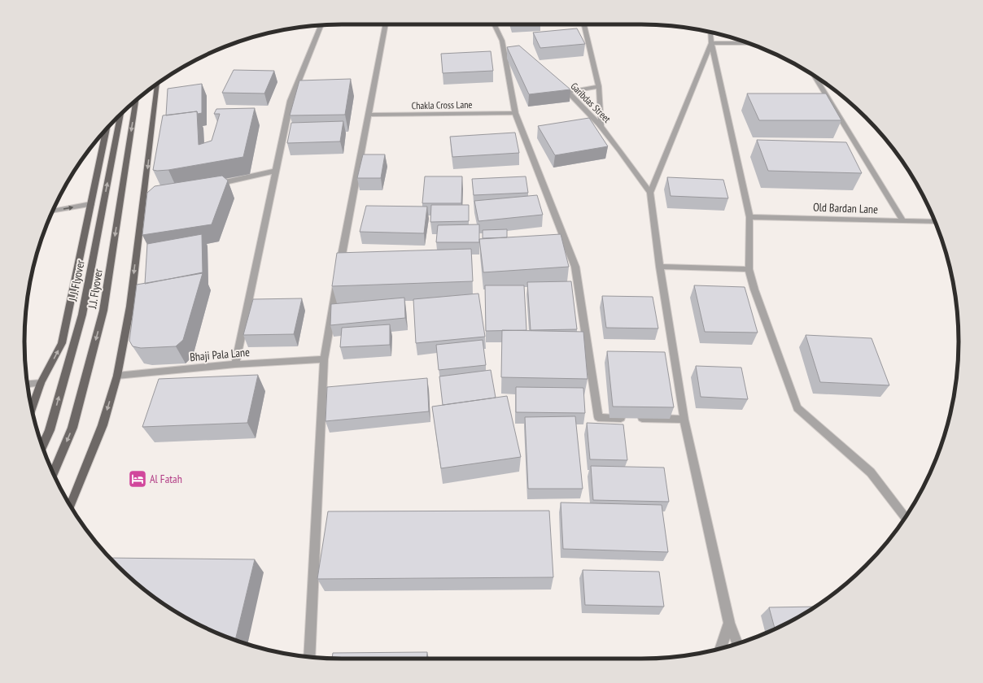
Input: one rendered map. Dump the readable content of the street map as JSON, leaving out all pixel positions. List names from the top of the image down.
{
  "streets": {
    "main road": ["J. J. Flyover", "J.J. Flyover"],
    "street": [
      "Garibdas Street",
      "Chakla Cross Lane",
      "Old Bardan Lane",
      "Bhaji Pala Lane"
    ]
  },
  "places": {
    "hotel": ["Al Fatah"]
  }
}
